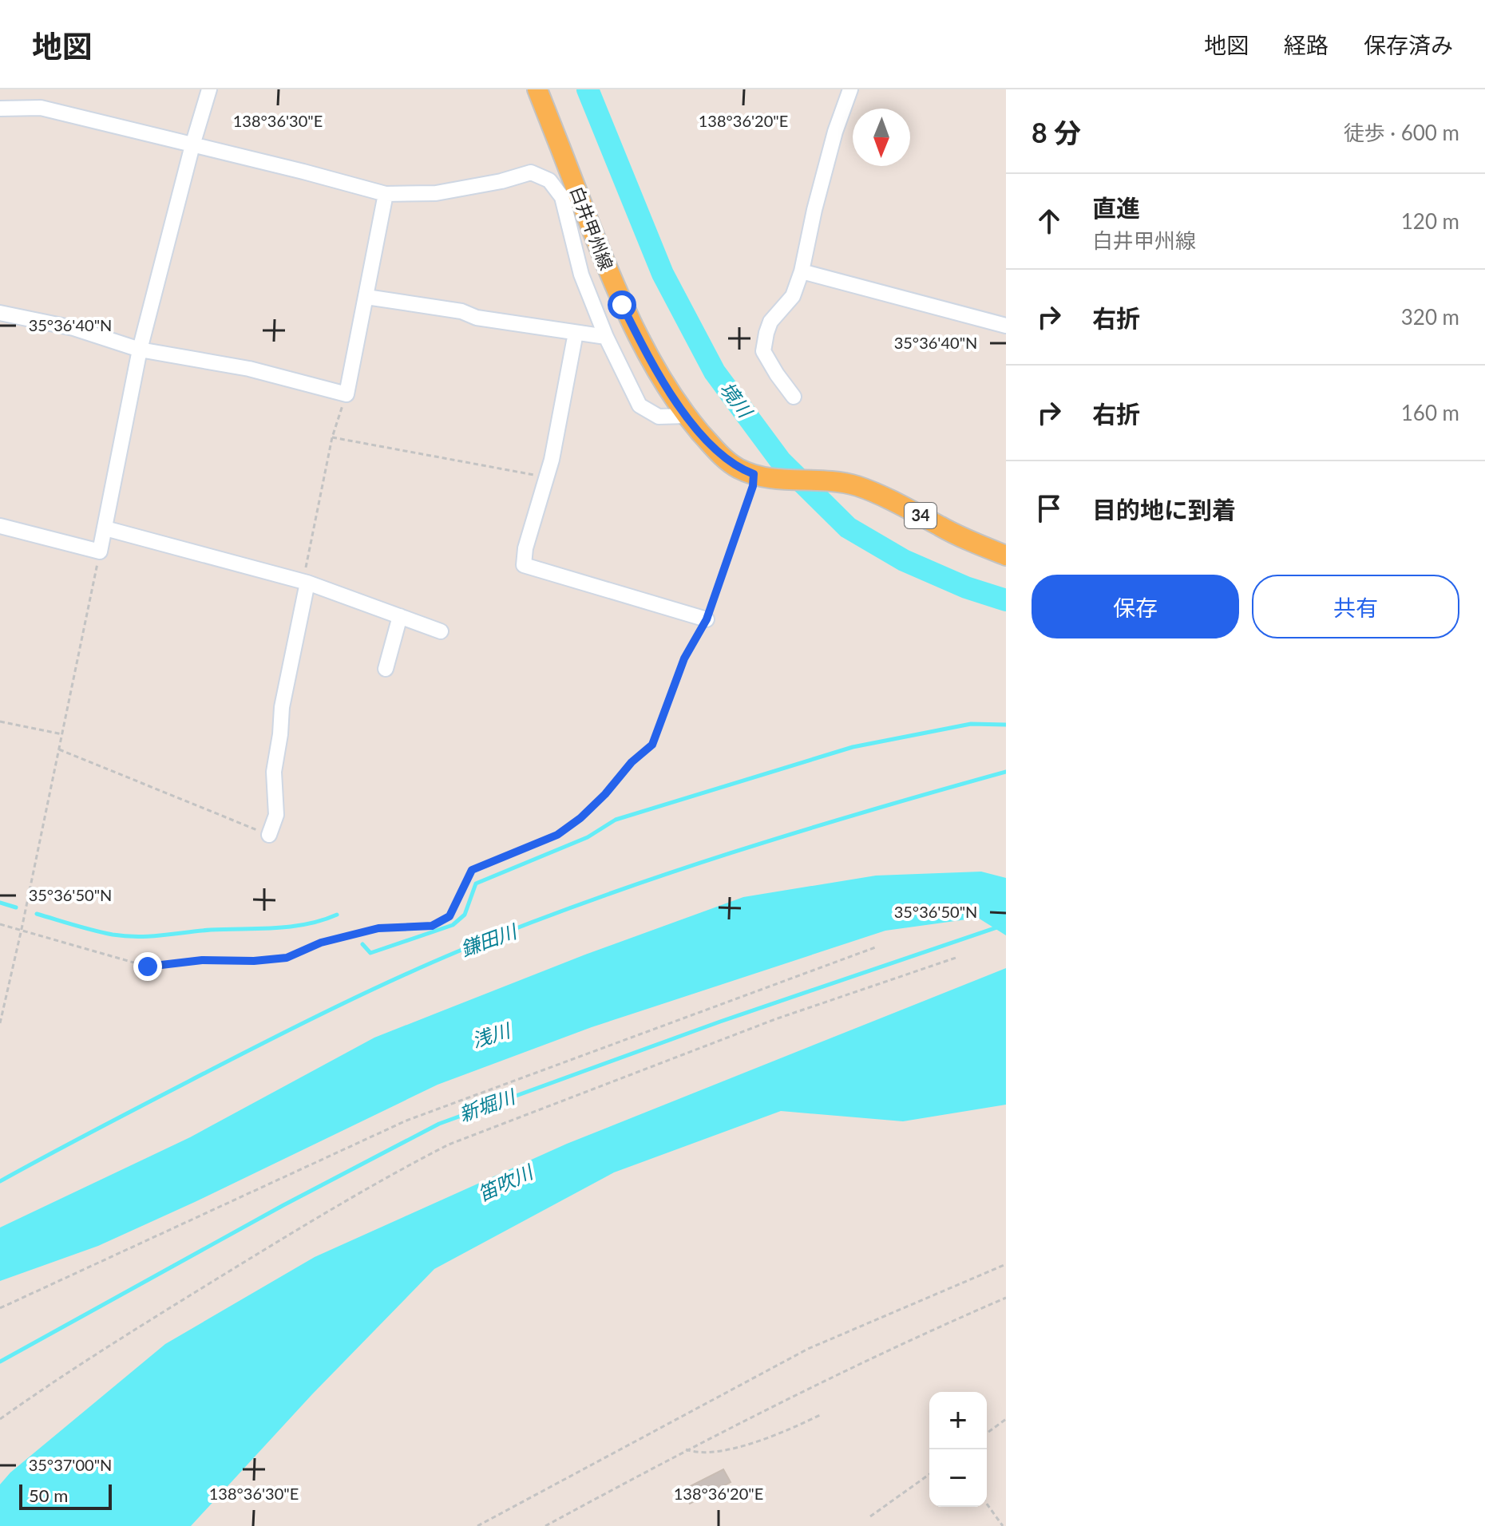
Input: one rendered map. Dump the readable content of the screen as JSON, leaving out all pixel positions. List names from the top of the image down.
{
  "streets": {
    "main road": ["白井甲州線", "34"]
  },
  "water": [
    "境川",
    "鎌田川",
    "浅川",
    "新堀川",
    "笛吹川"
  ],
  "scale_bar": "50 m",
  "north": "bottom",
  "page": {
    "header": "地図",
    "nav": ["地図", "経路", "保存済み"],
    "heading": ["8 分", "徒歩 · 600 m"],
    "list": [
      ["直進", "白井甲州線", "120 m"],
      ["右折", "320 m"],
      ["右折", "160 m"],
      "目的地に到着"
    ],
    "buttons": ["保存", "共有"],
    "map_buttons": ["+", "−"],
    "scale": "50 m"
  },
  "coordinates": [
    "138°36'30\"E",
    "138°36'20\"E",
    "35°36'40\"N",
    "35°36'50\"N",
    "35°37'00\"N"
  ]
}
